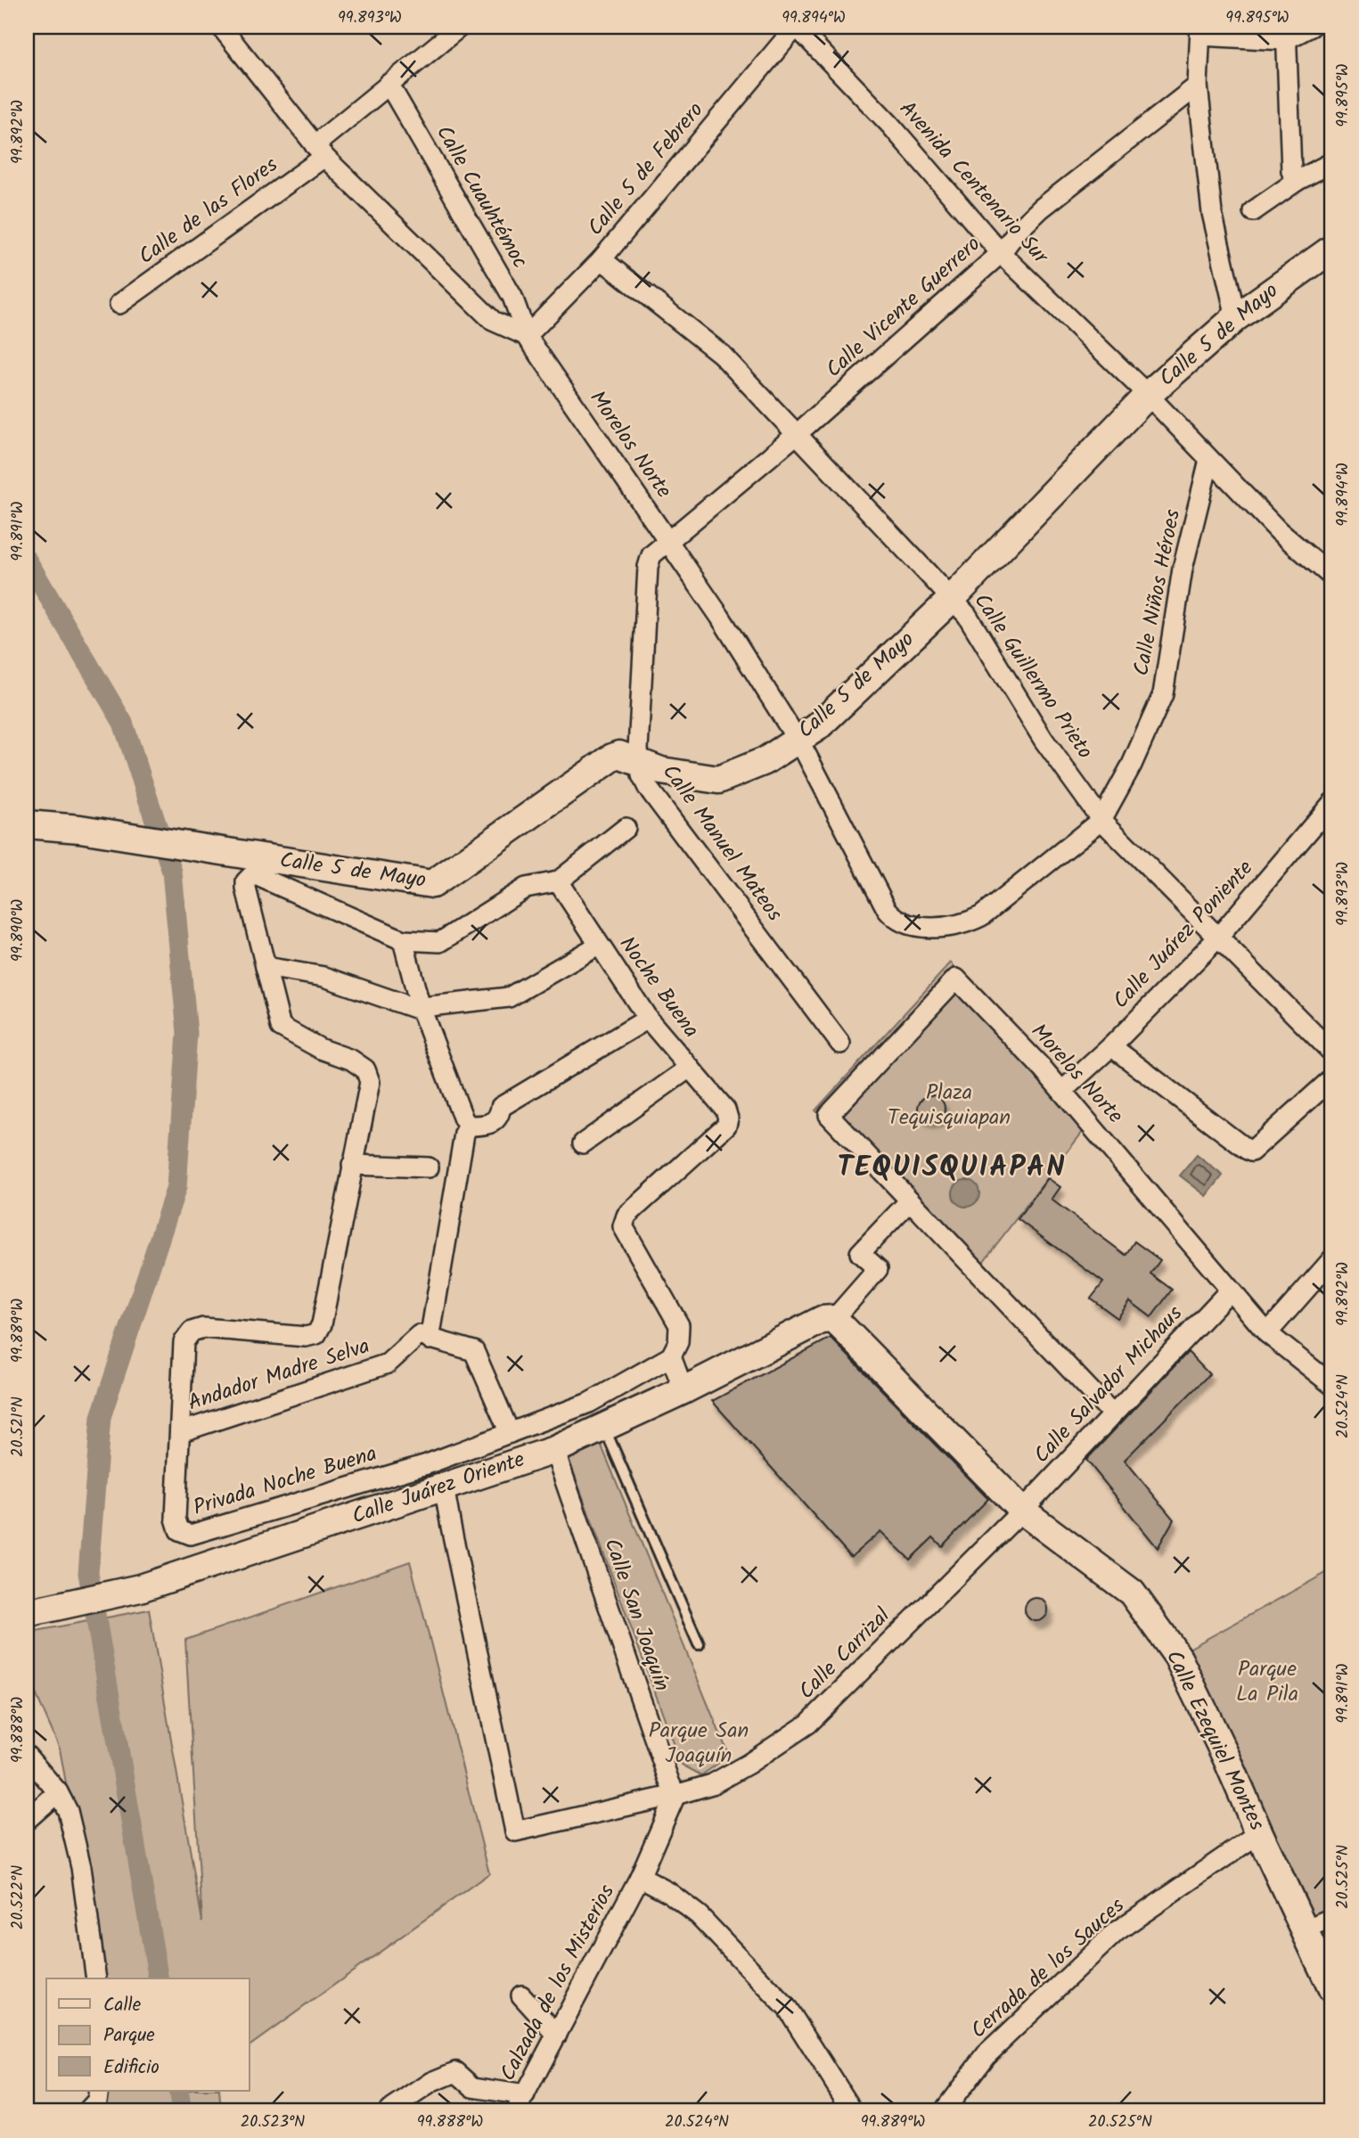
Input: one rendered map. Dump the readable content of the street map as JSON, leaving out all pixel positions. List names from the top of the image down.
{
  "streets": {
    "street": [
      "Calle 5 de Febrero",
      "Avenida Centenario Sur",
      "Calle Cuauhtémoc",
      "Calle de las Flores",
      "Calle Vicente Guerrero",
      "Calle 5 de Mayo",
      "Morelos Norte",
      "Calle Niños Héroes",
      "Calle Guillermo Prieto",
      "Calle Manuel Mateos",
      "Calle Juárez Poniente",
      "Noche Buena",
      "Andador Madre Selva",
      "Calle Salvador Michaus",
      "Privada Noche Buena",
      "Calle Juárez Oriente",
      "Calle San Joaquín",
      "Calle Carrizal",
      "Calle Ezequiel Montes",
      "Cerrada de los Sauces",
      "Calzada de los Misterios"
    ]
  },
  "crossings": [
    ["Calle 5 de Febrero", "Avenida Centenario Sur"],
    ["Calle 5 de Febrero", "Calle Cuauhtémoc"],
    ["Calle 5 de Febrero", "Morelos Norte"],
    ["Calle 5 de Febrero", "Calle Guillermo Prieto"],
    ["Avenida Centenario Sur", "Calle Vicente Guerrero"],
    ["Avenida Centenario Sur", "Calle 5 de Mayo"],
    ["Avenida Centenario Sur", "Calle Niños Héroes"],
    ["Calle Cuauhtémoc", "Calle de las Flores"],
    ["Calle Cuauhtémoc", "Morelos Norte"],
    ["Calle Vicente Guerrero", "Morelos Norte"],
    ["Calle Vicente Guerrero", "Calle Guillermo Prieto"],
    ["Calle Vicente Guerrero", "Calle Manuel Mateos"],
    ["Calle 5 de Mayo", "Morelos Norte"],
    ["Calle 5 de Mayo", "Calle Guillermo Prieto"],
    ["Calle 5 de Mayo", "Calle Manuel Mateos"],
    ["Morelos Norte", "Calle Niños Héroes"],
    ["Morelos Norte", "Calle Manuel Mateos"],
    ["Morelos Norte", "Calle Juárez Poniente"],
    ["Morelos Norte", "Calle Salvador Michaus"],
    ["Calle Niños Héroes", "Calle Guillermo Prieto"],
    ["Calle Guillermo Prieto", "Calle Juárez Poniente"],
    ["Noche Buena", "Privada Noche Buena"],
    ["Andador Madre Selva", "Privada Noche Buena"],
    ["Calle Salvador Michaus", "Calle Carrizal"],
    ["Calle Salvador Michaus", "Calle Ezequiel Montes"],
    ["Calle Juárez Oriente", "Calle San Joaquín"],
    ["Calle Juárez Oriente", "Calle Carrizal"],
    ["Calle Juárez Oriente", "Calle Ezequiel Montes"],
    ["Calle San Joaquín", "Calle Carrizal"],
    ["Calle Carrizal", "Calle Ezequiel Montes"],
    ["Calle Ezequiel Montes", "Cerrada de los Sauces"]
  ],
  "districts": ["TEQUISQUIAPAN"],
  "parks": ["Plaza Tequisquiapan", "Parque La Pila", "Parque San Joaquín"],
  "legend": ["Calle", "Parque", "Edificio"],
  "coordinates": [
    "99.893°W",
    "99.894°W",
    "99.895°W",
    "99.892°W",
    "99.891°W",
    "99.890°W",
    "99.889°W",
    "20.524°N",
    "20.521°N",
    "99.888°W",
    "20.525°N",
    "20.522°N",
    "20.523°N"
  ]
}
